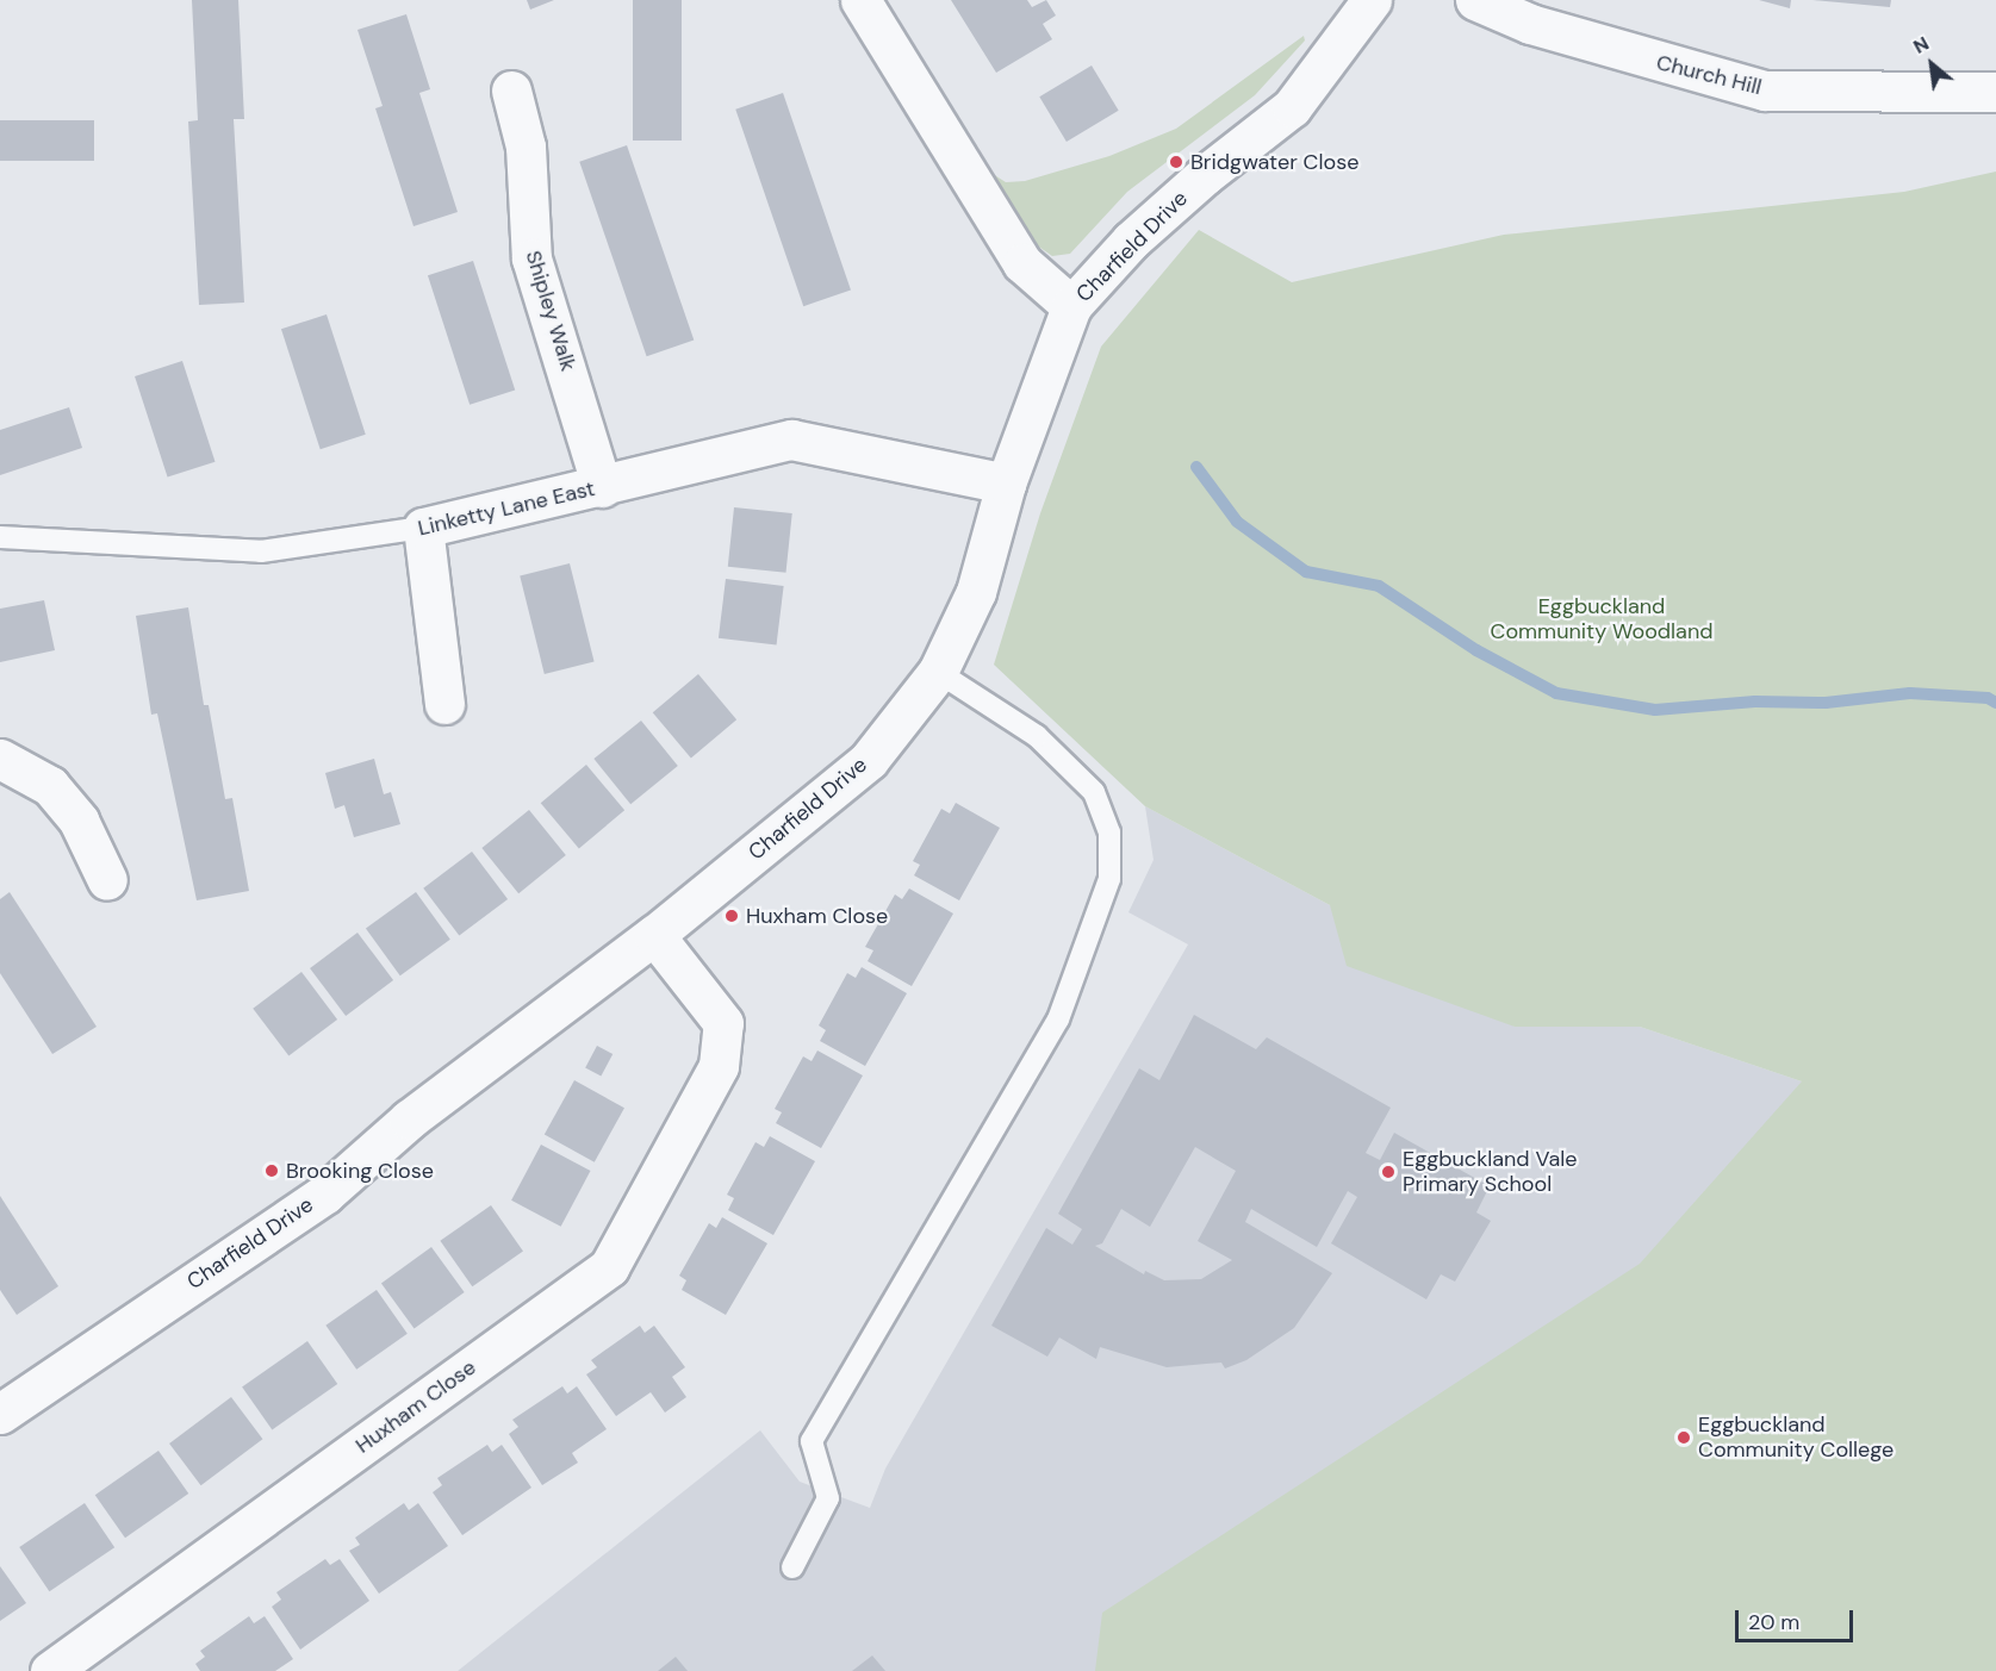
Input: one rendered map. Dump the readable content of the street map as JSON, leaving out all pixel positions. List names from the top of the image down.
{
  "streets": {
    "street": [
      "Church Hill",
      "Charfield Drive",
      "Shipley Walk",
      "Linketty Lane East",
      "Huxham Close"
    ]
  },
  "crossings": [
    ["Charfield Drive", "Linketty Lane East"],
    ["Charfield Drive", "Huxham Close"],
    ["Shipley Walk", "Linketty Lane East"]
  ],
  "parks": ["Eggbuckland Community Woodland"],
  "places": [
    "Bridgwater Close",
    "Huxham Close",
    "Brooking Close",
    "Eggbuckland Vale Primary School",
    "Eggbuckland Community College"
  ],
  "scale_bar": "20 m",
  "north": "top left"
}
